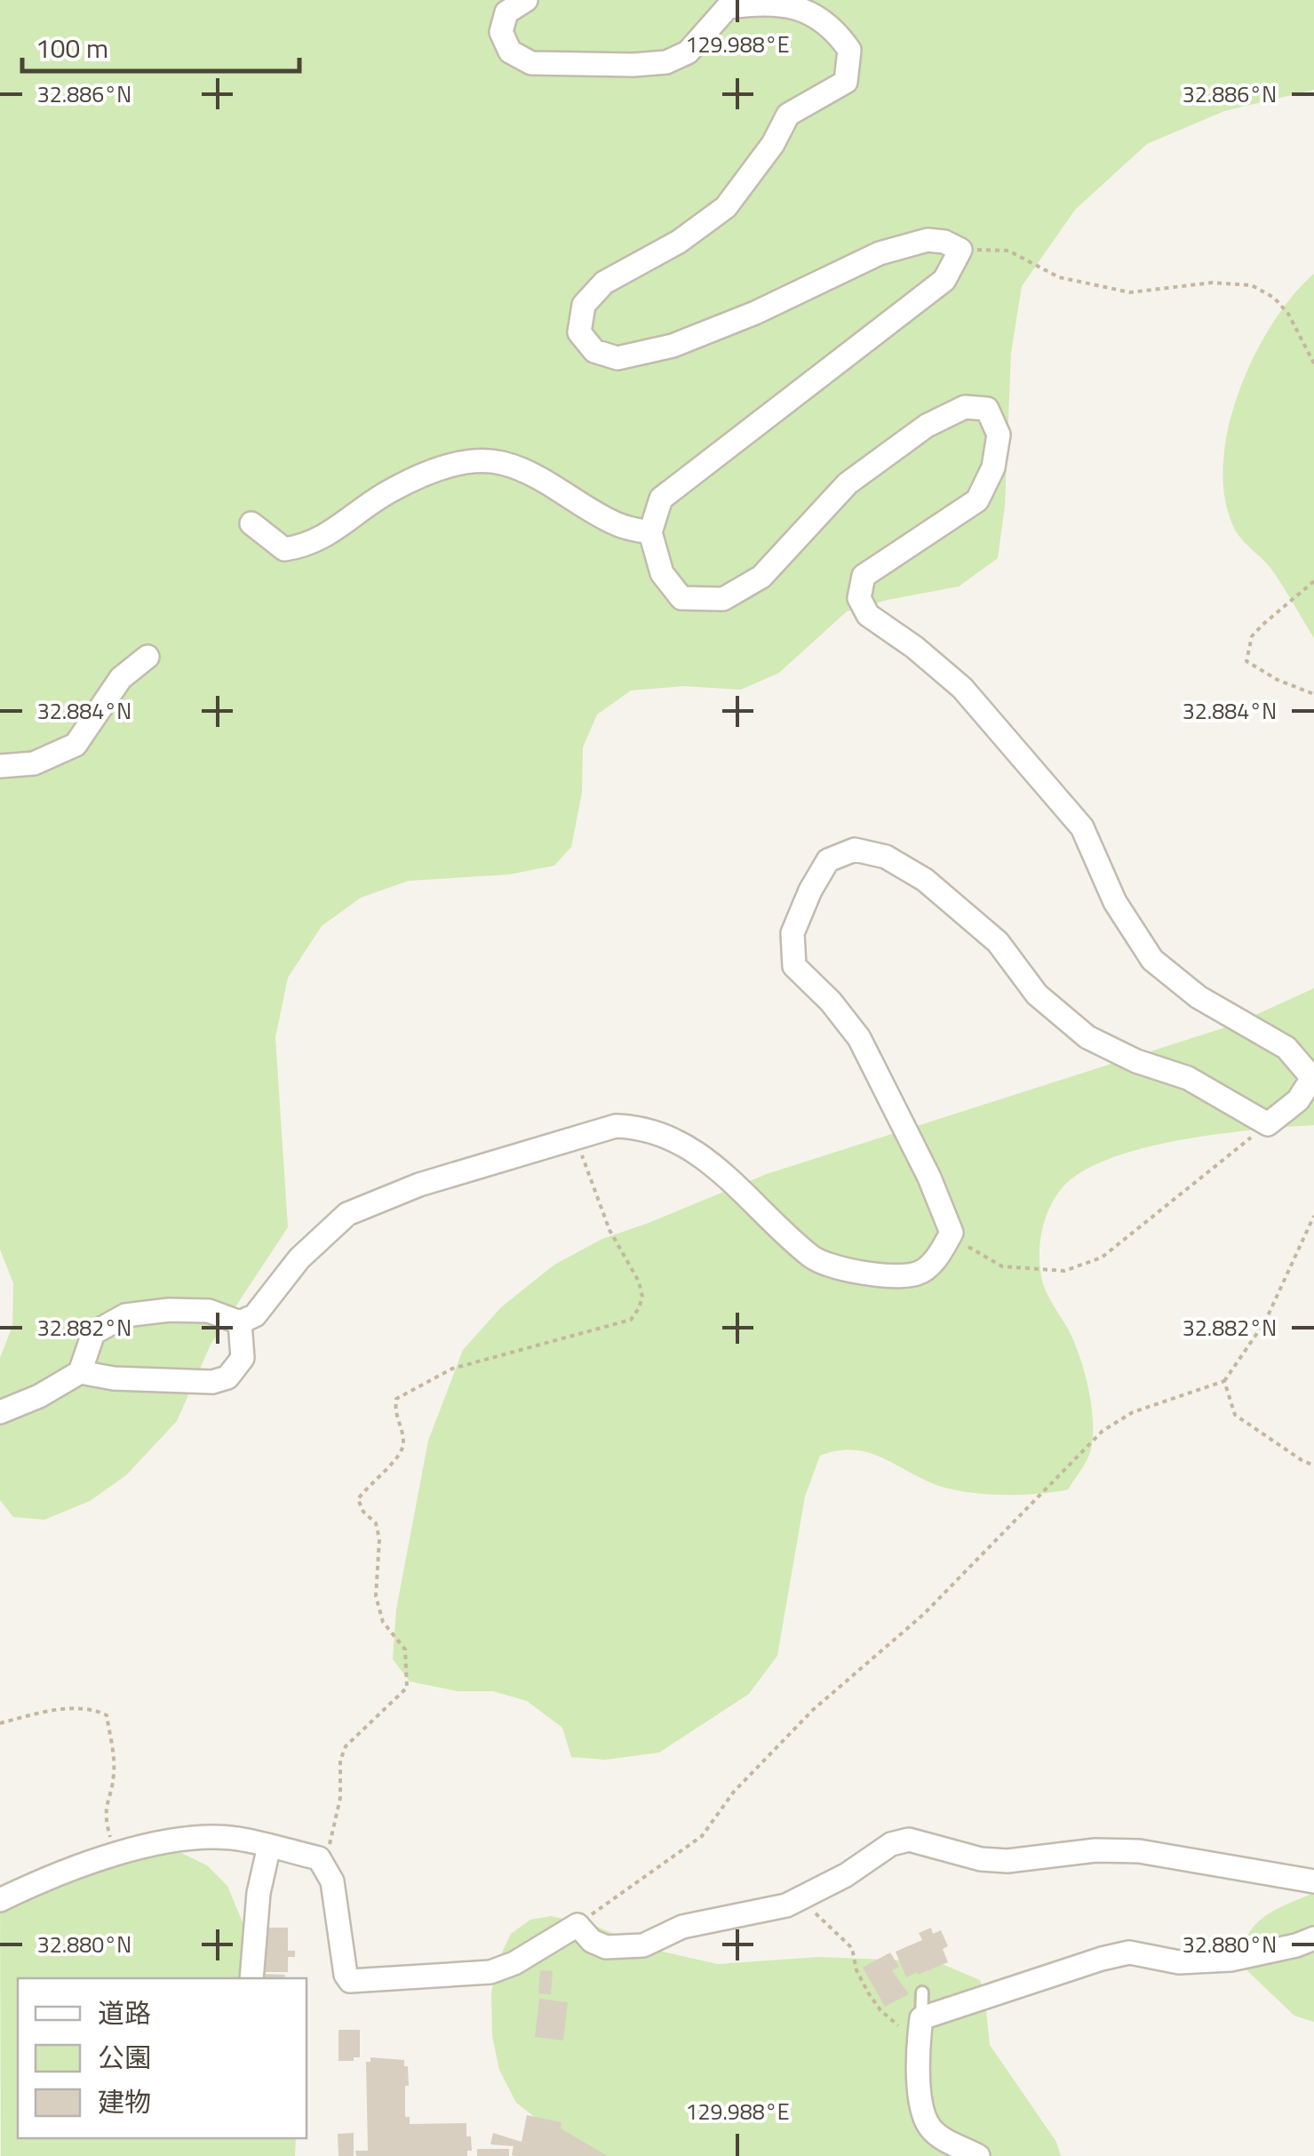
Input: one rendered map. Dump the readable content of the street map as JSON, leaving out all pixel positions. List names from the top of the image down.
{
  "legend": ["道路", "公園", "建物"],
  "scale_bar": "100 m",
  "coordinates": [
    "129.988°E",
    "32.886°N",
    "32.884°N",
    "32.882°N",
    "32.880°N"
  ]
}
